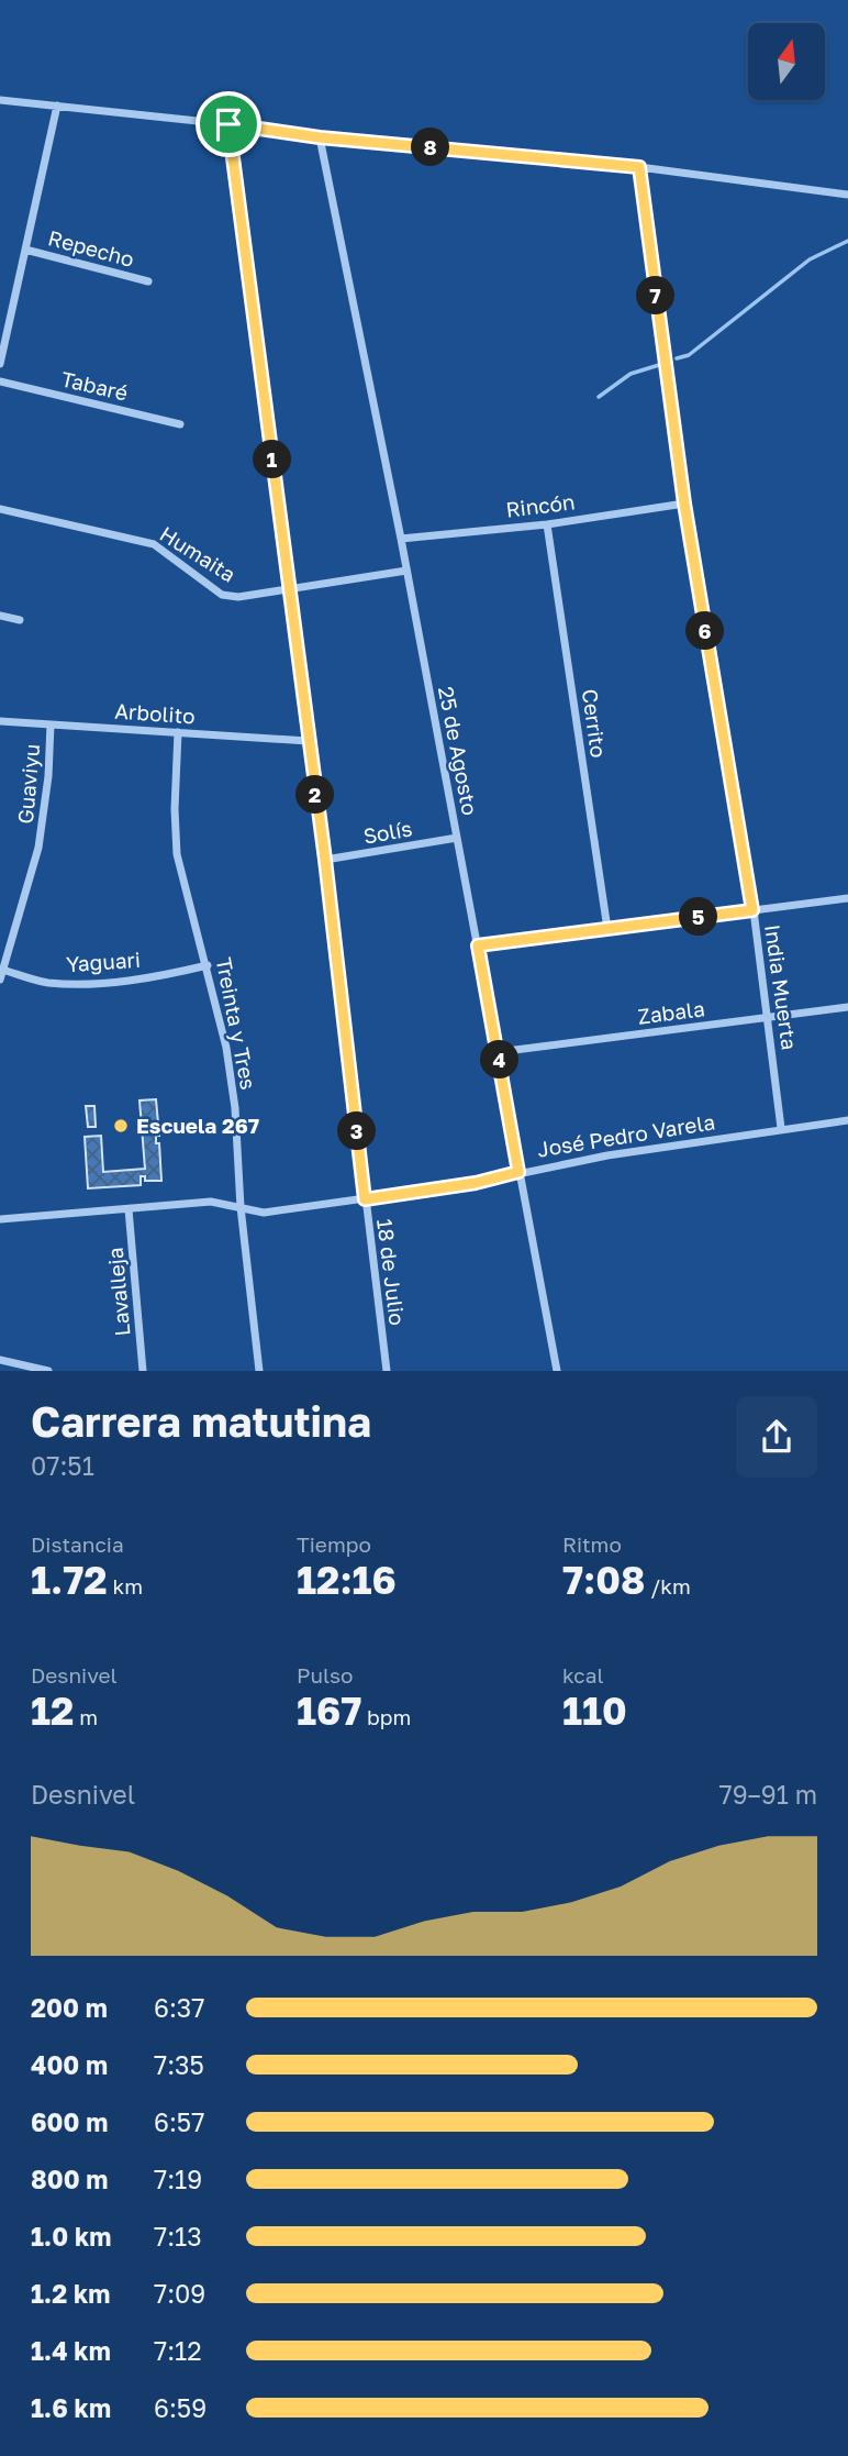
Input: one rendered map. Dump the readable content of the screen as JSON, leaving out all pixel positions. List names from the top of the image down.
{
  "streets": {
    "street": [
      "Repecho",
      "Tabaré",
      "Rincón",
      "Humaita",
      "Arbolito",
      "Cerrito",
      "25 de Agosto",
      "Guaviyu",
      "Solís",
      "Yaguari",
      "India Muerta",
      "Zabala",
      "Treinta y Tres",
      "José Pedro Varela",
      "18 de Julio",
      "Lavalleja"
    ]
  },
  "crossings": [
    ["Rincón", "Cerrito"],
    ["Rincón", "25 de Agosto"],
    ["Rincón", "India Muerta"],
    ["Humaita", "18 de Julio"],
    ["Arbolito", "Guaviyu"],
    ["Arbolito", "Treinta y Tres"],
    ["Arbolito", "18 de Julio"],
    ["25 de Agosto", "Solís"],
    ["25 de Agosto", "Zabala"],
    ["25 de Agosto", "José Pedro Varela"],
    ["Guaviyu", "Yaguari"],
    ["Solís", "18 de Julio"],
    ["Yaguari", "Treinta y Tres"],
    ["India Muerta", "Zabala"],
    ["India Muerta", "José Pedro Varela"],
    ["Treinta y Tres", "José Pedro Varela"],
    ["José Pedro Varela", "18 de Julio"],
    ["José Pedro Varela", "Lavalleja"]
  ],
  "places": ["Escuela 267"],
  "north": "top",
  "page": {
    "pins": [
      "8",
      "7",
      "1",
      "6",
      "2",
      "5",
      "4",
      "3"
    ],
    "heading": ["Carrera matutina", "07:51"],
    "stats": [
      ["Distancia", "1.72 km"],
      ["Tiempo", "12:16"],
      ["Ritmo", "7:08 /km"],
      ["Desnivel", "12 m"],
      ["Pulso", "167 bpm"],
      ["kcal", "110"]
    ],
    "chart": ["Desnivel", "79–91 m"],
    "list": [
      {
        "name": "200 m",
        "note": "6:37"
      },
      {
        "name": "400 m",
        "note": "7:35"
      },
      {
        "name": "600 m",
        "note": "6:57"
      },
      {
        "name": "800 m",
        "note": "7:19"
      },
      {
        "name": "1.0 km",
        "note": "7:13"
      },
      {
        "name": "1.2 km",
        "note": "7:09"
      },
      {
        "name": "1.4 km",
        "note": "7:12"
      },
      {
        "name": "1.6 km",
        "note": "6:59"
      }
    ]
  }
}
